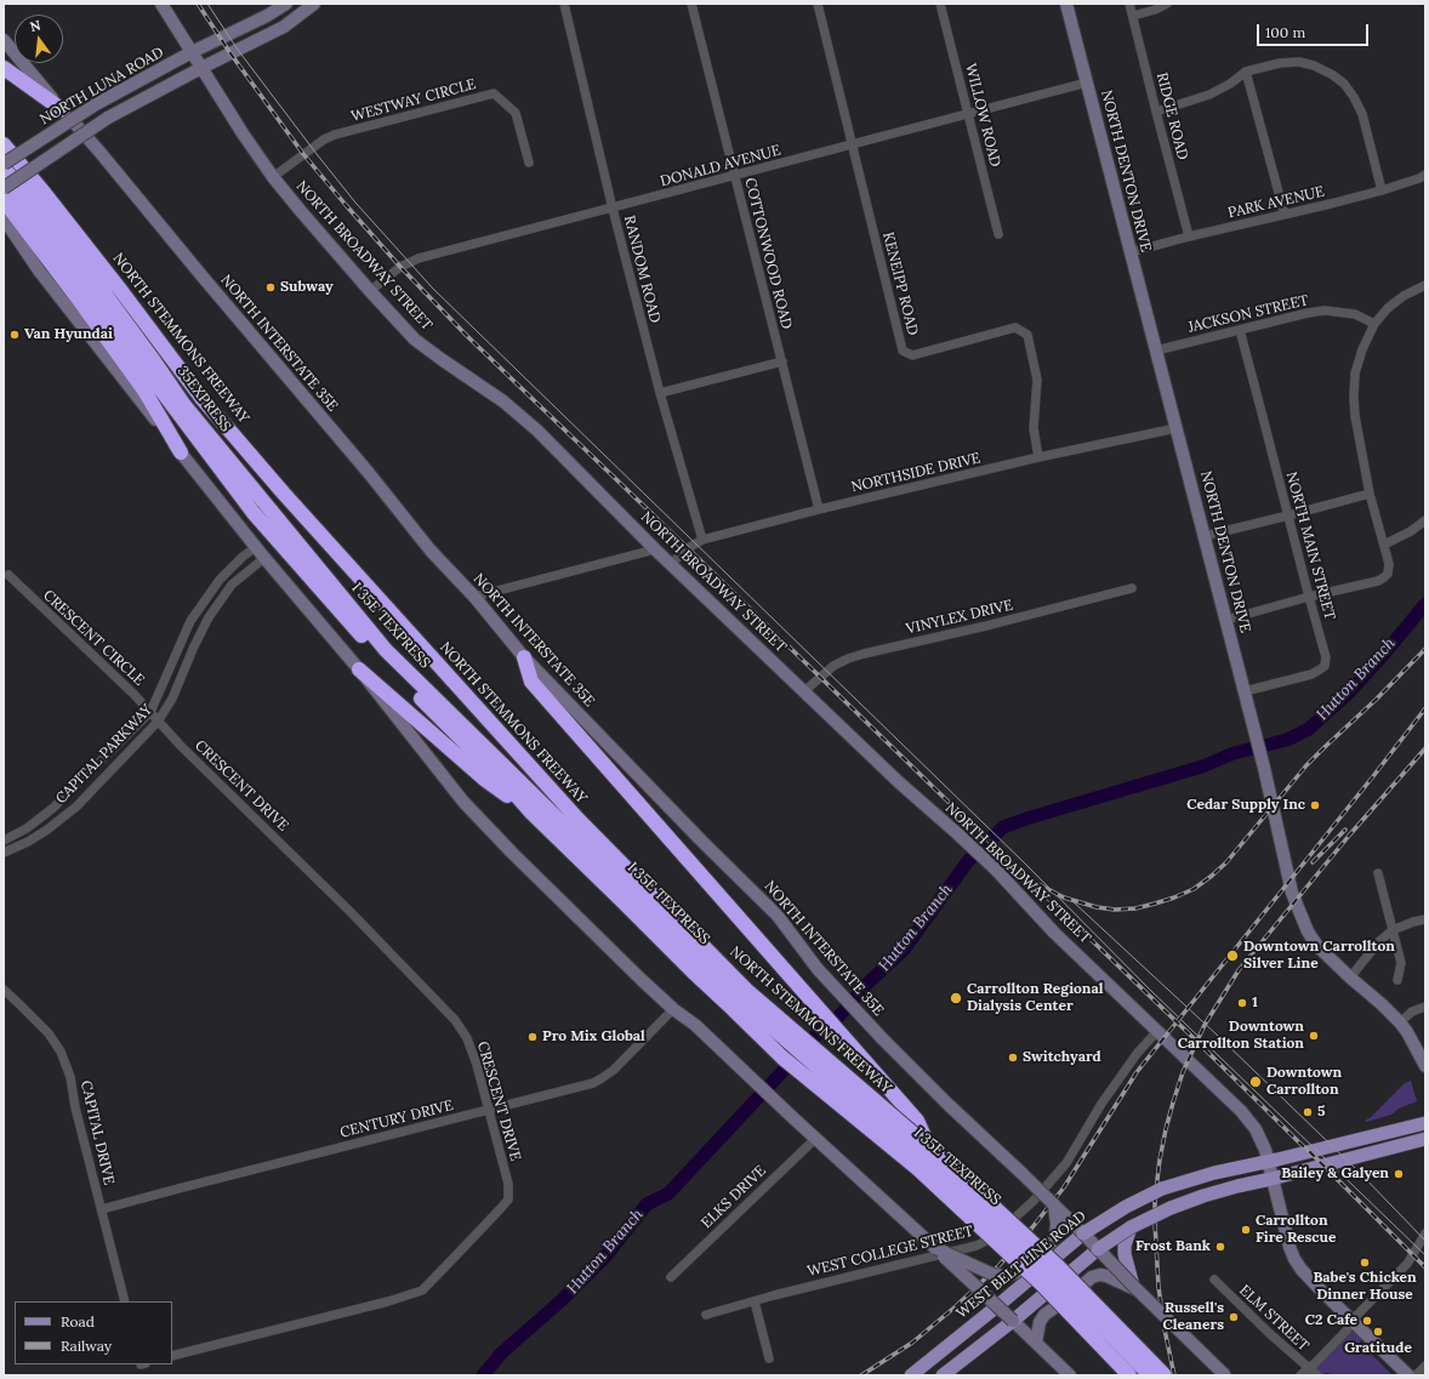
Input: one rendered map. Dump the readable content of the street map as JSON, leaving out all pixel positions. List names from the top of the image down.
{
  "streets": {
    "highway": ["NORTH STEMMONS FREEWAY", "35EXPRESS", "I 35E TEXPRESS"],
    "main road": [
      "NORTH LUNA ROAD",
      "NORTH DENTON DRIVE",
      "NORTH BROADWAY STREET",
      "NORTH INTERSTATE 35E",
      "WEST BELT LINE ROAD"
    ],
    "street": [
      "WESTWAY CIRCLE",
      "WILLOW ROAD",
      "RIDGE ROAD",
      "DONALD AVENUE",
      "PARK AVENUE",
      "COTTONWOOD ROAD",
      "RANDOM ROAD",
      "KENEIPP ROAD",
      "JACKSON STREET",
      "NORTHSIDE DRIVE",
      "NORTH MAIN STREET",
      "VINYLEX DRIVE",
      "CRESCENT CIRCLE",
      "CAPITAL PARKWAY",
      "CRESCENT DRIVE",
      "CENTURY DRIVE",
      "CAPITAL DRIVE",
      "ELKS DRIVE",
      "WEST COLLEGE STREET",
      "ELM STREET"
    ]
  },
  "crossings": [
    ["NORTH LUNA ROAD", "NORTH BROADWAY STREET"],
    ["WESTWAY CIRCLE", "NORTH BROADWAY STREET"],
    ["WILLOW ROAD", "DONALD AVENUE"],
    ["RIDGE ROAD", "PARK AVENUE"],
    ["DONALD AVENUE", "NORTH DENTON DRIVE"],
    ["DONALD AVENUE", "COTTONWOOD ROAD"],
    ["DONALD AVENUE", "NORTH BROADWAY STREET"],
    ["DONALD AVENUE", "RANDOM ROAD"],
    ["DONALD AVENUE", "KENEIPP ROAD"],
    ["NORTH DENTON DRIVE", "PARK AVENUE"],
    ["NORTH DENTON DRIVE", "JACKSON STREET"],
    ["NORTH DENTON DRIVE", "NORTHSIDE DRIVE"],
    ["NORTH DENTON DRIVE", "NORTH MAIN STREET"],
    ["COTTONWOOD ROAD", "NORTHSIDE DRIVE"],
    ["NORTH BROADWAY STREET", "NORTHSIDE DRIVE"],
    ["NORTH BROADWAY STREET", "VINYLEX DRIVE"],
    ["NORTH BROADWAY STREET", "WEST COLLEGE STREET"],
    ["NORTH BROADWAY STREET", "WEST BELT LINE ROAD"],
    ["RANDOM ROAD", "NORTHSIDE DRIVE"],
    ["KENEIPP ROAD", "NORTHSIDE DRIVE"],
    ["JACKSON STREET", "NORTH MAIN STREET"],
    ["NORTH STEMMONS FREEWAY", "I 35E TEXPRESS"],
    ["NORTH INTERSTATE 35E", "WEST BELT LINE ROAD"],
    ["35EXPRESS", "I 35E TEXPRESS"],
    ["CRESCENT CIRCLE", "CAPITAL PARKWAY"],
    ["CRESCENT CIRCLE", "CRESCENT DRIVE"],
    ["CAPITAL PARKWAY", "CRESCENT DRIVE"],
    ["CRESCENT DRIVE", "CENTURY DRIVE"],
    ["CENTURY DRIVE", "CAPITAL DRIVE"]
  ],
  "water": ["Hutton Branch"],
  "places": [
    "Subway",
    "Van Hyundai",
    "Cedar Supply Inc",
    "Downtown Carrollton Silver Line",
    "Carrollton Regional Dialysis Center",
    "1",
    "Downtown Carrollton Station",
    "Pro Mix Global",
    "Switchyard",
    "Downtown Carrollton",
    "5",
    "Bailey & Galyen",
    "Carrollton Fire Rescue",
    "Frost Bank",
    "Babe's Chicken Dinner House",
    "Russell's Cleaners",
    "C2 Cafe",
    "Gratitude"
  ],
  "legend": ["Road", "Railway"],
  "scale_bar": "100 m",
  "north": "top"
}
